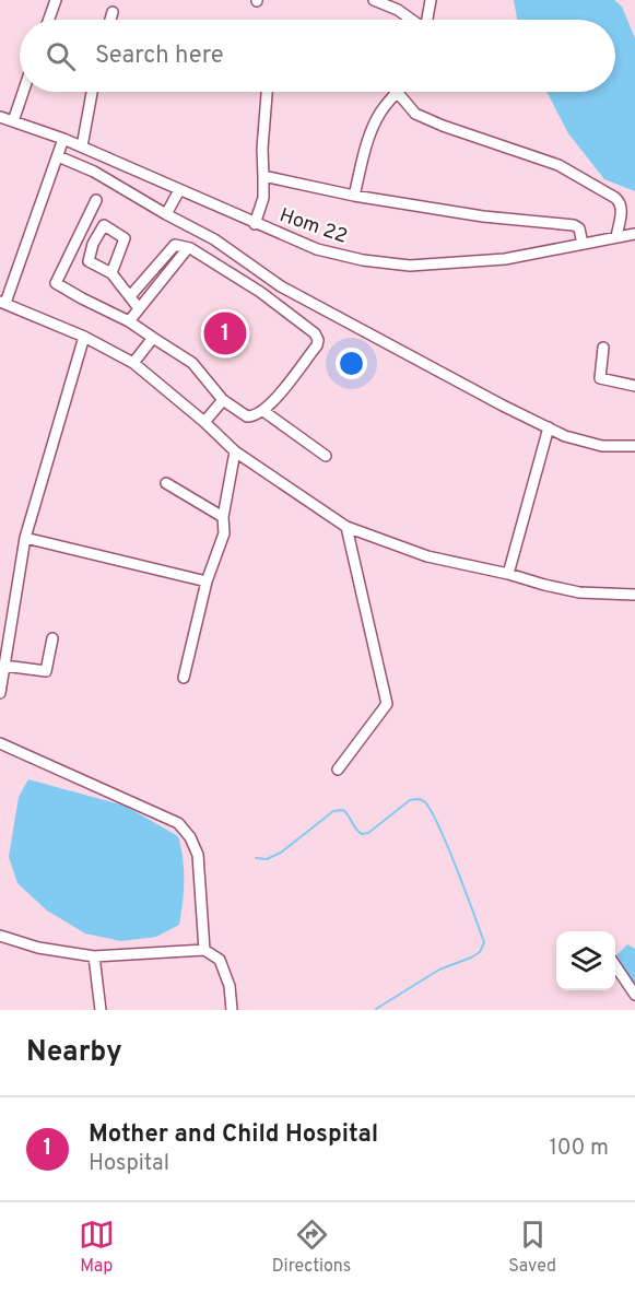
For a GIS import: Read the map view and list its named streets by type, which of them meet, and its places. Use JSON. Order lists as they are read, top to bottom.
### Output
{
  "streets": {
    "street": ["Hom 22"]
  },
  "page": {
    "search": "Search here",
    "pins": "1",
    "heading": "Nearby",
    "list": [
      {
        "mark": "1",
        "name": "Mother and Child Hospital",
        "note": "Hospital",
        "value": "100 m"
      }
    ],
    "nav": ["Map", "Directions", "Saved"]
  }
}
